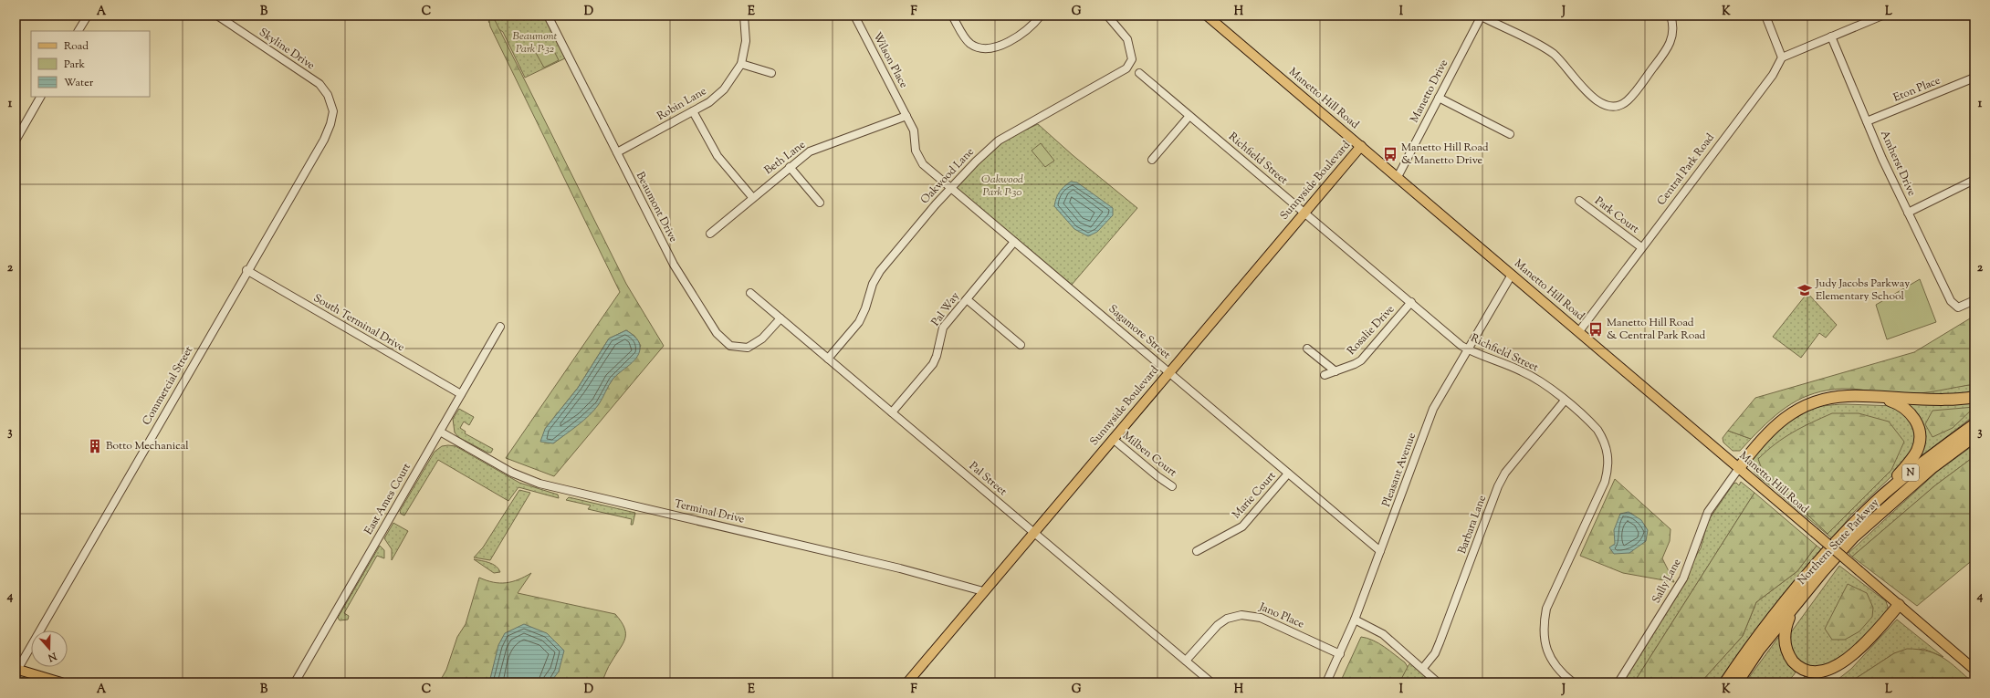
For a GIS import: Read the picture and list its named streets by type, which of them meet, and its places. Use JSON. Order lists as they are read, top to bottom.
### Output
{
  "streets": {
    "highway": ["N", "Northern State Parkway"],
    "main road": ["Manetto Hill Road", "Sunnyside Boulevard"],
    "street": [
      "Skyline Drive",
      "Wilson Place",
      "Eton Place",
      "Manetto Drive",
      "Robin Lane",
      "Beth Lane",
      "Richfield Street",
      "Amherst Drive",
      "Central Park Road",
      "Oakwood Lane",
      "Beaumont Drive",
      "Park Court",
      "Pal Way",
      "South Terminal Drive",
      "Rosalie Drive",
      "Sagamore Street",
      "Commercial Street",
      "Milben Court",
      "Pleasant Avenue",
      "Pal Street",
      "Marie Court",
      "East Ames Court",
      "Terminal Drive",
      "Barbara Lane",
      "Sally Lane",
      "Jano Place"
    ]
  },
  "crossings": [
    ["Skyline Drive", "Commercial Street"],
    ["Wilson Place", "Beth Lane"],
    ["Wilson Place", "Sagamore Street"],
    ["Eton Place", "Amherst Drive"],
    ["Manetto Drive", "Manetto Hill Road"],
    ["Manetto Hill Road", "Central Park Road"],
    ["Manetto Hill Road", "Sunnyside Boulevard"],
    ["Manetto Hill Road", "Pleasant Avenue"],
    ["Manetto Hill Road", "Sally Lane"],
    ["Robin Lane", "Beaumont Drive"],
    ["Beth Lane", "Sagamore Street"],
    ["Richfield Street", "Sunnyside Boulevard"],
    ["Richfield Street", "Rosalie Drive"],
    ["Richfield Street", "Pleasant Avenue"],
    ["Richfield Street", "Barbara Lane"],
    ["Central Park Road", "Park Court"],
    ["Oakwood Lane", "Sagamore Street"],
    ["Oakwood Lane", "Pal Street"],
    ["Sunnyside Boulevard", "Sagamore Street"],
    ["Sunnyside Boulevard", "Milben Court"],
    ["Sunnyside Boulevard", "Pal Street"],
    ["Sunnyside Boulevard", "Terminal Drive"],
    ["Beaumont Drive", "Pal Street"],
    ["Pal Way", "Sagamore Street"],
    ["Pal Way", "Pal Street"],
    ["South Terminal Drive", "Commercial Street"],
    ["South Terminal Drive", "East Ames Court"],
    ["Sagamore Street", "Pleasant Avenue"],
    ["Sagamore Street", "Marie Court"],
    ["Pleasant Avenue", "Jano Place"],
    ["Pal Street", "Jano Place"],
    ["East Ames Court", "Terminal Drive"]
  ],
  "parks": ["Beaumont Park P-32", "Oakwood Park P-30"],
  "places": {
    "bus stop": ["Manetto Hill Road & Manetto Drive", "Manetto Hill Road & Central Park Road"],
    "school or university": ["Judy Jacobs Parkway Elementary School"],
    "building": ["Botto Mechanical"]
  },
  "legend": ["Road", "Park", "Water"],
  "north": "bottom",
  "grid": {
    "columns": [
      "A",
      "B",
      "C",
      "D",
      "E",
      "F",
      "G",
      "H",
      "I",
      "J",
      "K",
      "L"
    ],
    "rows": [
      "1",
      "2",
      "3",
      "4"
    ]
  }
}
